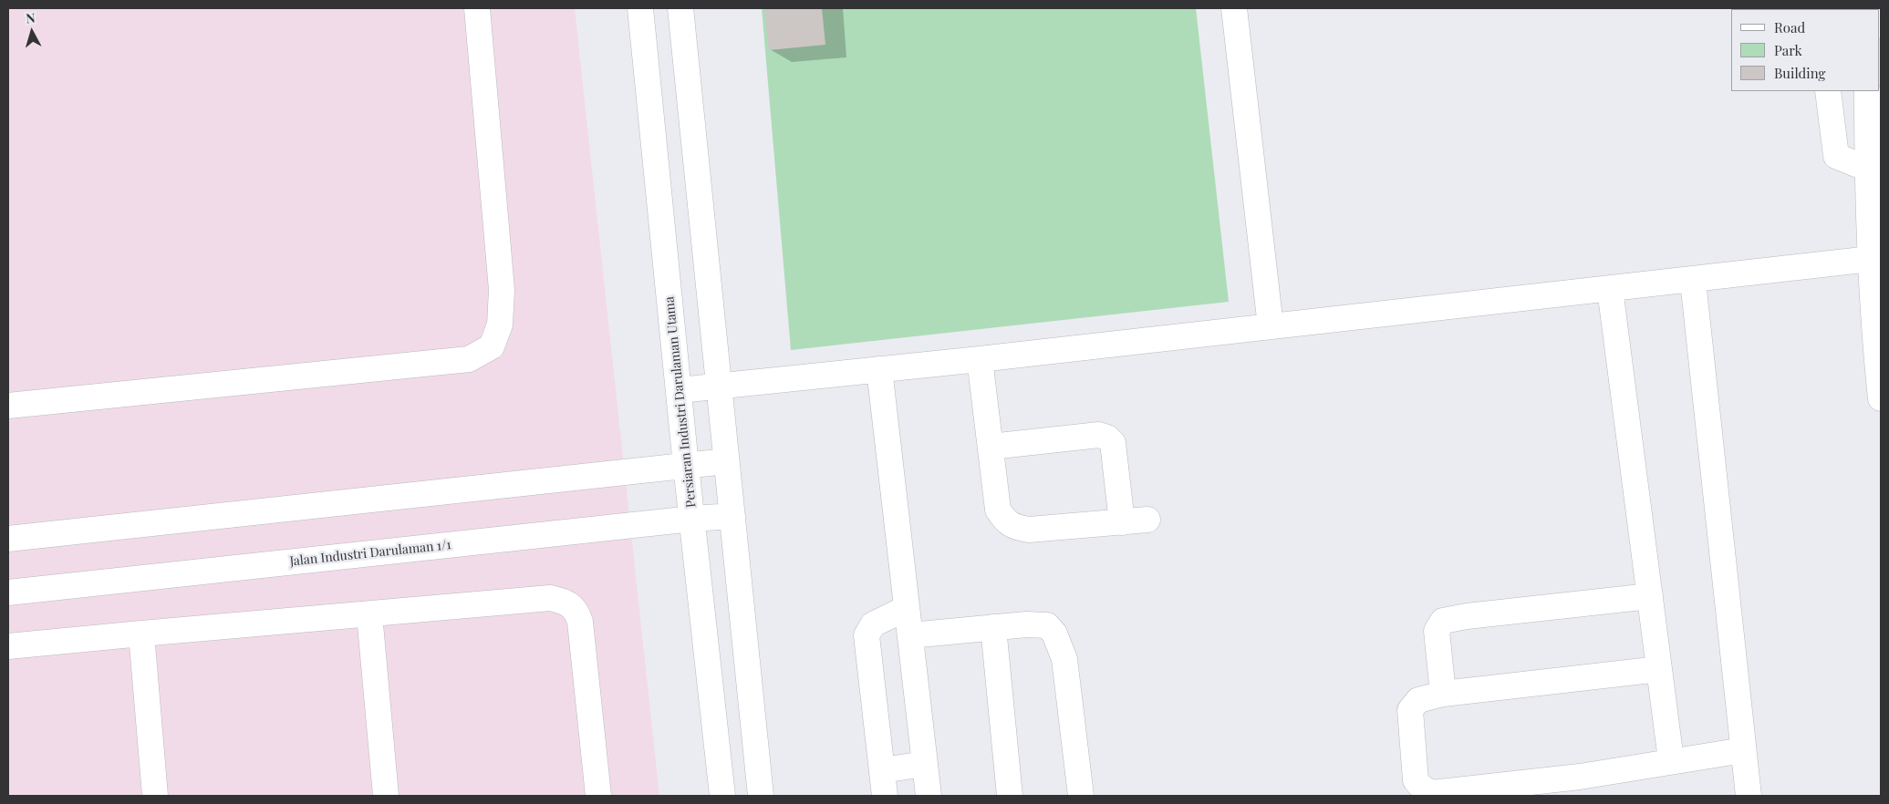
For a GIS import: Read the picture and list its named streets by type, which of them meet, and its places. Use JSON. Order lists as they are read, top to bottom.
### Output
{
  "streets": {
    "street": ["Persiaran Industri Darulaman Utama", "Jalan Industri Darulaman 1/1"]
  },
  "crossings": [
    ["Persiaran Industri Darulaman Utama", "Jalan Industri Darulaman 1/1"]
  ],
  "legend": ["Road", "Park", "Building"],
  "north": "top"
}
